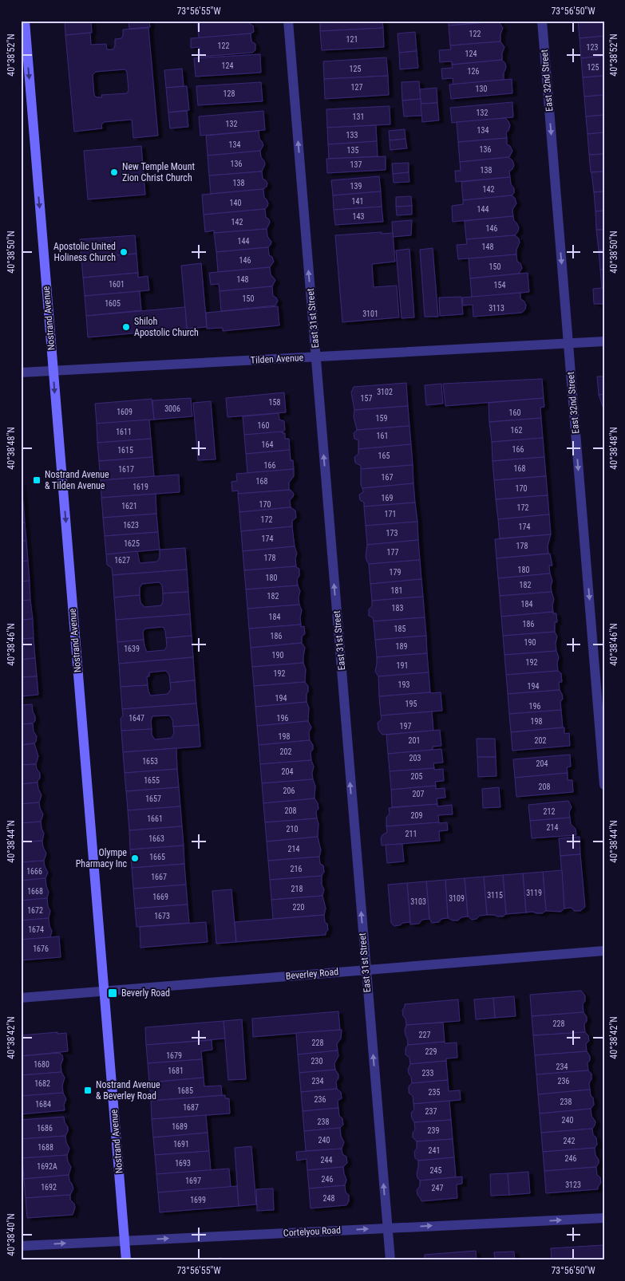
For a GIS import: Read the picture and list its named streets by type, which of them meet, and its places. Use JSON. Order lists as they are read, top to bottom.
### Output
{
  "streets": {
    "main road": ["Nostrand Avenue"],
    "street": [
      "East 32nd Street",
      "East 31st Street",
      "Tilden Avenue",
      "Beverley Road",
      "Cortelyou Road"
    ]
  },
  "crossings": [
    ["East 32nd Street", "Tilden Avenue"],
    ["Nostrand Avenue", "Tilden Avenue"],
    ["Nostrand Avenue", "Beverley Road"],
    ["Nostrand Avenue", "Cortelyou Road"],
    ["East 31st Street", "Tilden Avenue"],
    ["East 31st Street", "Beverley Road"],
    ["East 31st Street", "Cortelyou Road"]
  ],
  "one_way": [
    "East 32nd Street",
    "Nostrand Avenue",
    "East 31st Street",
    "Cortelyou Road"
  ],
  "places": {
    "other": [
      "New Temple Mount Zion Christ Church",
      "Apostolic United Holiness Church",
      "Shiloh Apostolic Church",
      "Olympe Pharmacy Inc"
    ],
    "transit": ["Nostrand Avenue & Tilden Avenue", "Beverly Road", "Nostrand Avenue & Beverley Road"]
  },
  "house_numbers": [
    "122",
    "121",
    "122",
    "123",
    "124",
    "124",
    "125",
    "125",
    "126",
    "127",
    "130",
    "128",
    "132",
    "131",
    "132",
    "134",
    "133",
    "134",
    "136",
    "135",
    "136",
    "137",
    "138",
    "138",
    "139",
    "142",
    "141",
    "140",
    "144",
    "143",
    "142",
    "146",
    "144",
    "148",
    "146",
    "150",
    "148",
    "1601",
    "154",
    "150",
    "1605",
    "3113",
    "3101",
    "3102",
    "157",
    "158",
    "3006",
    "1609",
    "160",
    "159",
    "160",
    "162",
    "1611",
    "161",
    "164",
    "166",
    "1615",
    "165",
    "166",
    "168",
    "1617",
    "167",
    "168",
    "1619",
    "170",
    "169",
    "170",
    "1621",
    "172",
    "171",
    "172",
    "1623",
    "174",
    "173",
    "174",
    "1625",
    "178",
    "177",
    "178",
    "1627",
    "180",
    "179",
    "180",
    "182",
    "181",
    "182",
    "184",
    "183",
    "184",
    "186",
    "185",
    "186",
    "190",
    "189",
    "1639",
    "190",
    "192",
    "191",
    "192",
    "193",
    "194",
    "194",
    "195",
    "196",
    "1647",
    "196",
    "198",
    "197",
    "198",
    "201",
    "202",
    "202",
    "203",
    "1653",
    "204",
    "204",
    "205",
    "1655",
    "208",
    "206",
    "207",
    "1657",
    "208",
    "212",
    "209",
    "1661",
    "214",
    "210",
    "211",
    "1663",
    "214",
    "1665",
    "216",
    "1666",
    "1667",
    "218",
    "1668",
    "3119",
    "3115",
    "1669",
    "3109",
    "3103",
    "220",
    "1672",
    "1673",
    "1674",
    "1676",
    "228",
    "227",
    "228",
    "229",
    "1679",
    "230",
    "1680",
    "234",
    "1681",
    "233",
    "234",
    "236",
    "1682",
    "1685",
    "235",
    "236",
    "238",
    "1684",
    "1687",
    "237",
    "240",
    "238",
    "1689",
    "1686",
    "239",
    "240",
    "242",
    "1691",
    "1688",
    "241",
    "246",
    "244",
    "1693",
    "1692A",
    "245",
    "246",
    "1697",
    "3123",
    "1692",
    "247",
    "248",
    "1699"
  ],
  "coordinates": [
    "73°56'55\"W",
    "73°56'50\"W",
    "40°38'52\"N",
    "40°38'50\"N",
    "40°38'48\"N",
    "40°38'46\"N",
    "40°38'44\"N",
    "40°38'42\"N",
    "40°38'40\"N"
  ]
}
